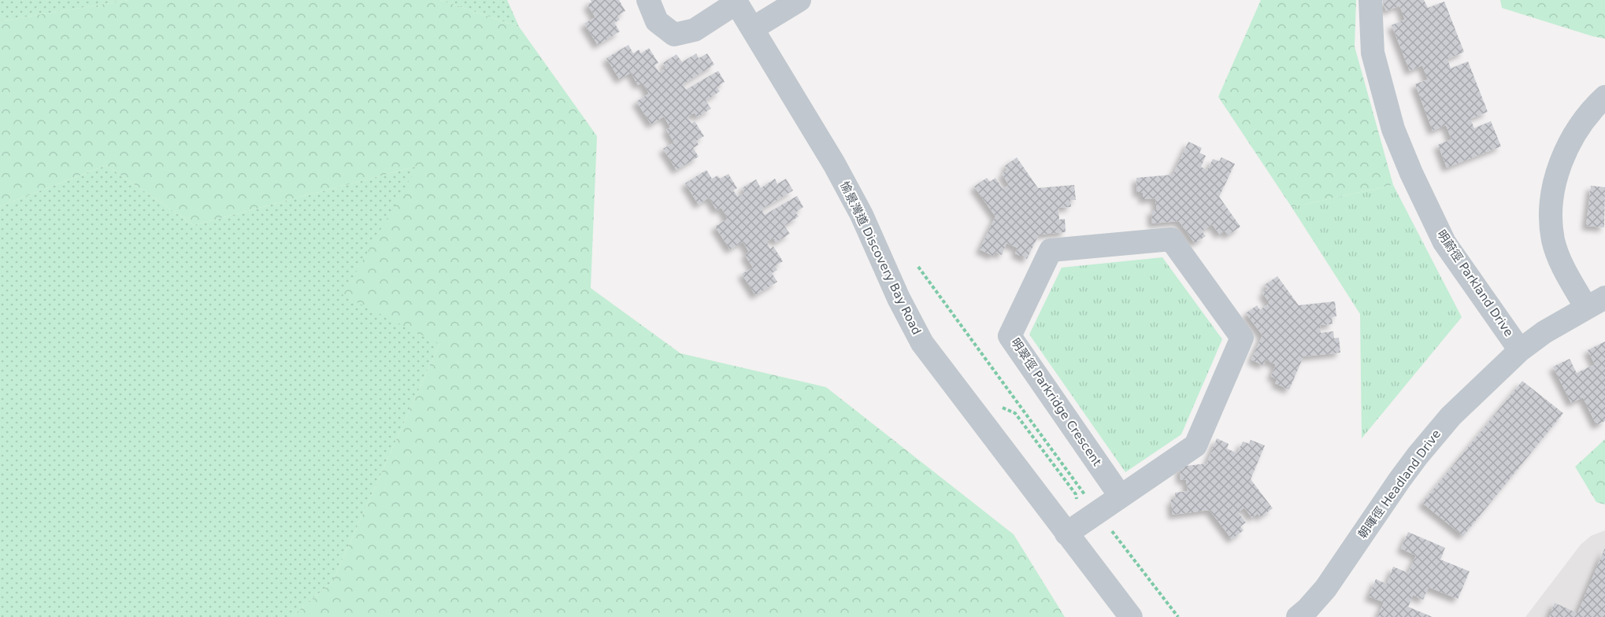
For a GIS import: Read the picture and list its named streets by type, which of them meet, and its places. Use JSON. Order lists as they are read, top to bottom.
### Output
{
  "streets": {
    "street": [
      "愉景灣道 Discovery Bay Road",
      "明蔚徑 Parkland Drive",
      "明翠徑 Parkridge Crescent",
      "朝暉徑 Headland Drive"
    ]
  },
  "crossings": [
    ["愉景灣道 Discovery Bay Road", "明翠徑 Parkridge Crescent"],
    ["明蔚徑 Parkland Drive", "朝暉徑 Headland Drive"]
  ]
}
